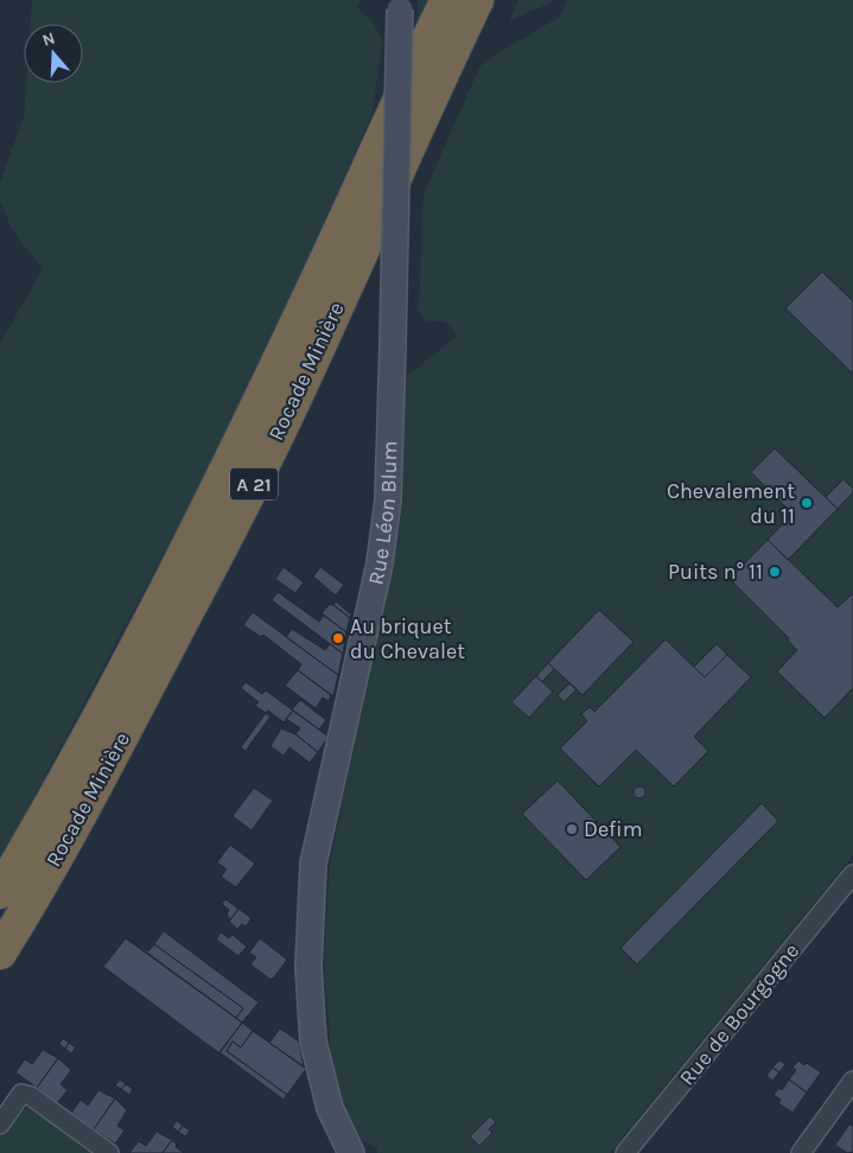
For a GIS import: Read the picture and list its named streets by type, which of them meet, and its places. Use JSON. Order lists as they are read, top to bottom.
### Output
{
  "streets": {
    "highway": ["Rocade Minière", "A 21"],
    "street": ["Rue Léon Blum", "Rue de Bourgogne"]
  },
  "places": [
    "Chevalement du 11",
    "Puits n° 11",
    "Au briquet du Chevalet",
    "Defim"
  ],
  "north": "top"
}
